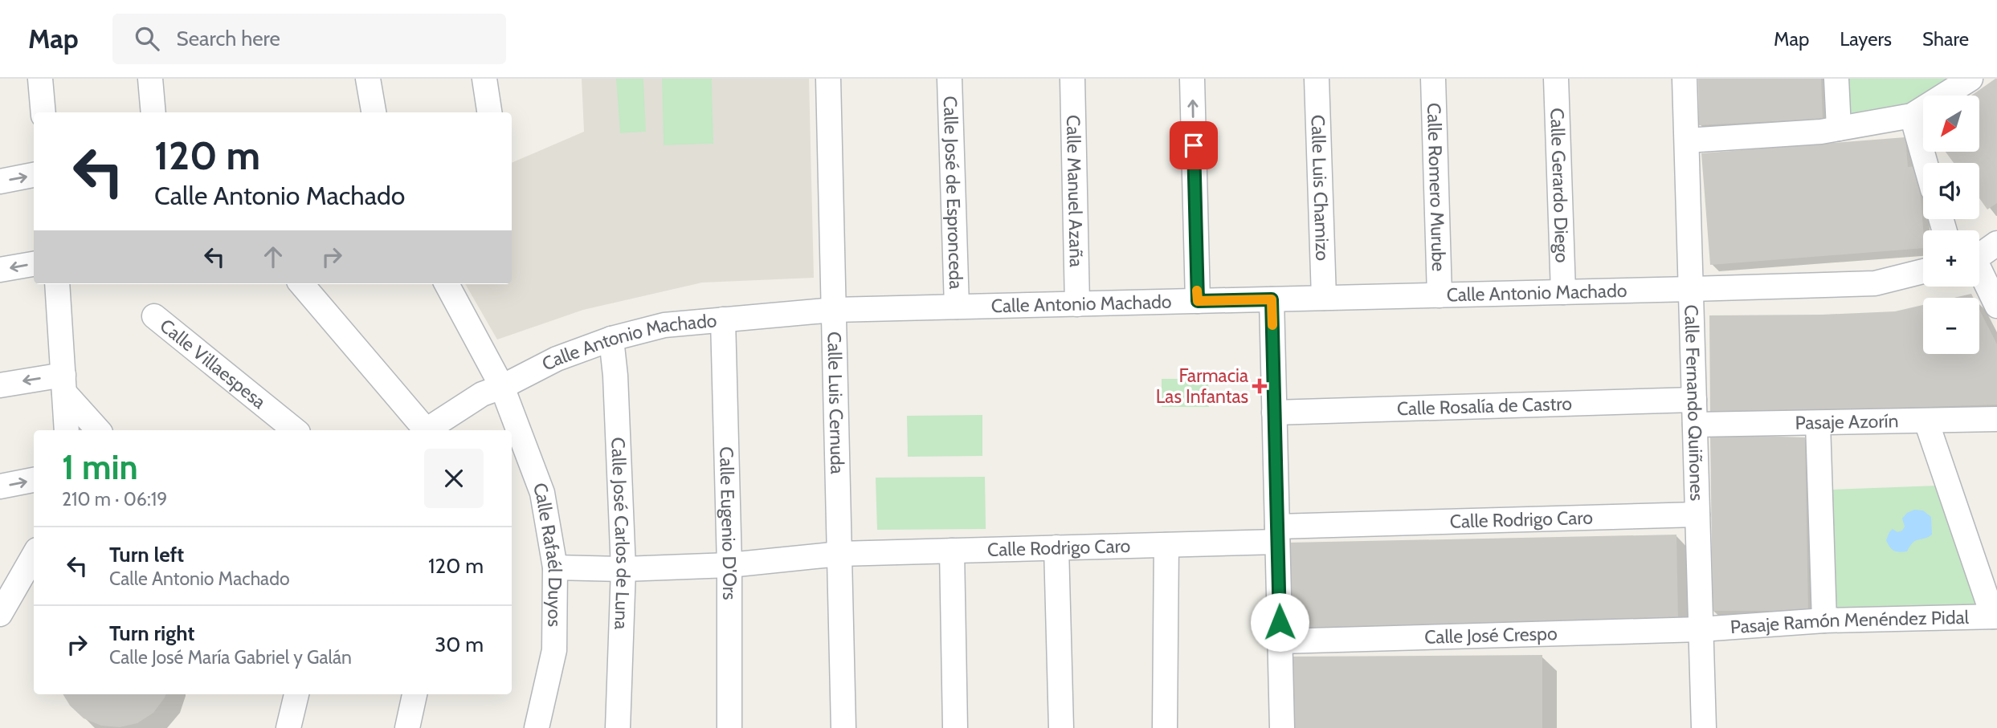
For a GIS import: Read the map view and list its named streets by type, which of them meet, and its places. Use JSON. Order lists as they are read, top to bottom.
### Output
{
  "streets": {
    "street": [
      "Calle Gerardo Diego",
      "Calle Romero Murube",
      "Calle Luis Chamizo",
      "Calle Manuel Azaña",
      "Calle José de Espronceda",
      "Calle Antonio Machado",
      "Calle Villaespesa",
      "Calle Fernando Quiñones",
      "Calle Luis Cernuda",
      "Calle Rosalía de Castro",
      "Pasaje Azorín",
      "Calle Rodrigo Caro",
      "Calle Eugenio D'Ors",
      "Calle José Carlos de Luna",
      "Calle Rafaél Duyos",
      "Pasaje Ramón Menéndez Pidal",
      "Calle José Crespo"
    ]
  },
  "crossings": [
    ["Calle Gerardo Diego", "Calle Antonio Machado"],
    ["Calle Romero Murube", "Calle Antonio Machado"],
    ["Calle Luis Chamizo", "Calle Antonio Machado"],
    ["Calle Manuel Azaña", "Calle Antonio Machado"],
    ["Calle José de Espronceda", "Calle Antonio Machado"],
    ["Calle Antonio Machado", "Calle Fernando Quiñones"],
    ["Calle Antonio Machado", "Calle Luis Cernuda"],
    ["Calle Antonio Machado", "Calle Eugenio D'Ors"],
    ["Calle Antonio Machado", "Calle José Carlos de Luna"],
    ["Calle Antonio Machado", "Calle Rafaél Duyos"],
    ["Calle Fernando Quiñones", "Calle Rosalía de Castro"],
    ["Calle Fernando Quiñones", "Pasaje Azorín"],
    ["Calle Fernando Quiñones", "Calle Rodrigo Caro"],
    ["Calle Fernando Quiñones", "Pasaje Ramón Menéndez Pidal"],
    ["Calle Fernando Quiñones", "Calle José Crespo"],
    ["Calle Luis Cernuda", "Calle Rodrigo Caro"],
    ["Calle Rodrigo Caro", "Calle Eugenio D'Ors"],
    ["Calle Rodrigo Caro", "Calle José Carlos de Luna"],
    ["Calle Rodrigo Caro", "Calle Rafaél Duyos"],
    ["Pasaje Ramón Menéndez Pidal", "Calle José Crespo"]
  ],
  "places": {
    "health": ["Farmacia Las Infantas"]
  },
  "north": "bottom left",
  "page": {
    "header": "Map",
    "search": "Search here",
    "nav": ["Map", "Layers", "Share"],
    "map_buttons": ["+", "−"],
    "turn": ["120 m", "Calle Antonio Machado"],
    "heading": ["1 min", "210 m · 06:19"],
    "list": [
      {
        "name": "Turn left",
        "note": "Calle Antonio Machado",
        "value": "120 m"
      },
      {
        "name": "Turn right",
        "note": "Calle José María Gabriel y Galán",
        "value": "30 m"
      }
    ]
  }
}
